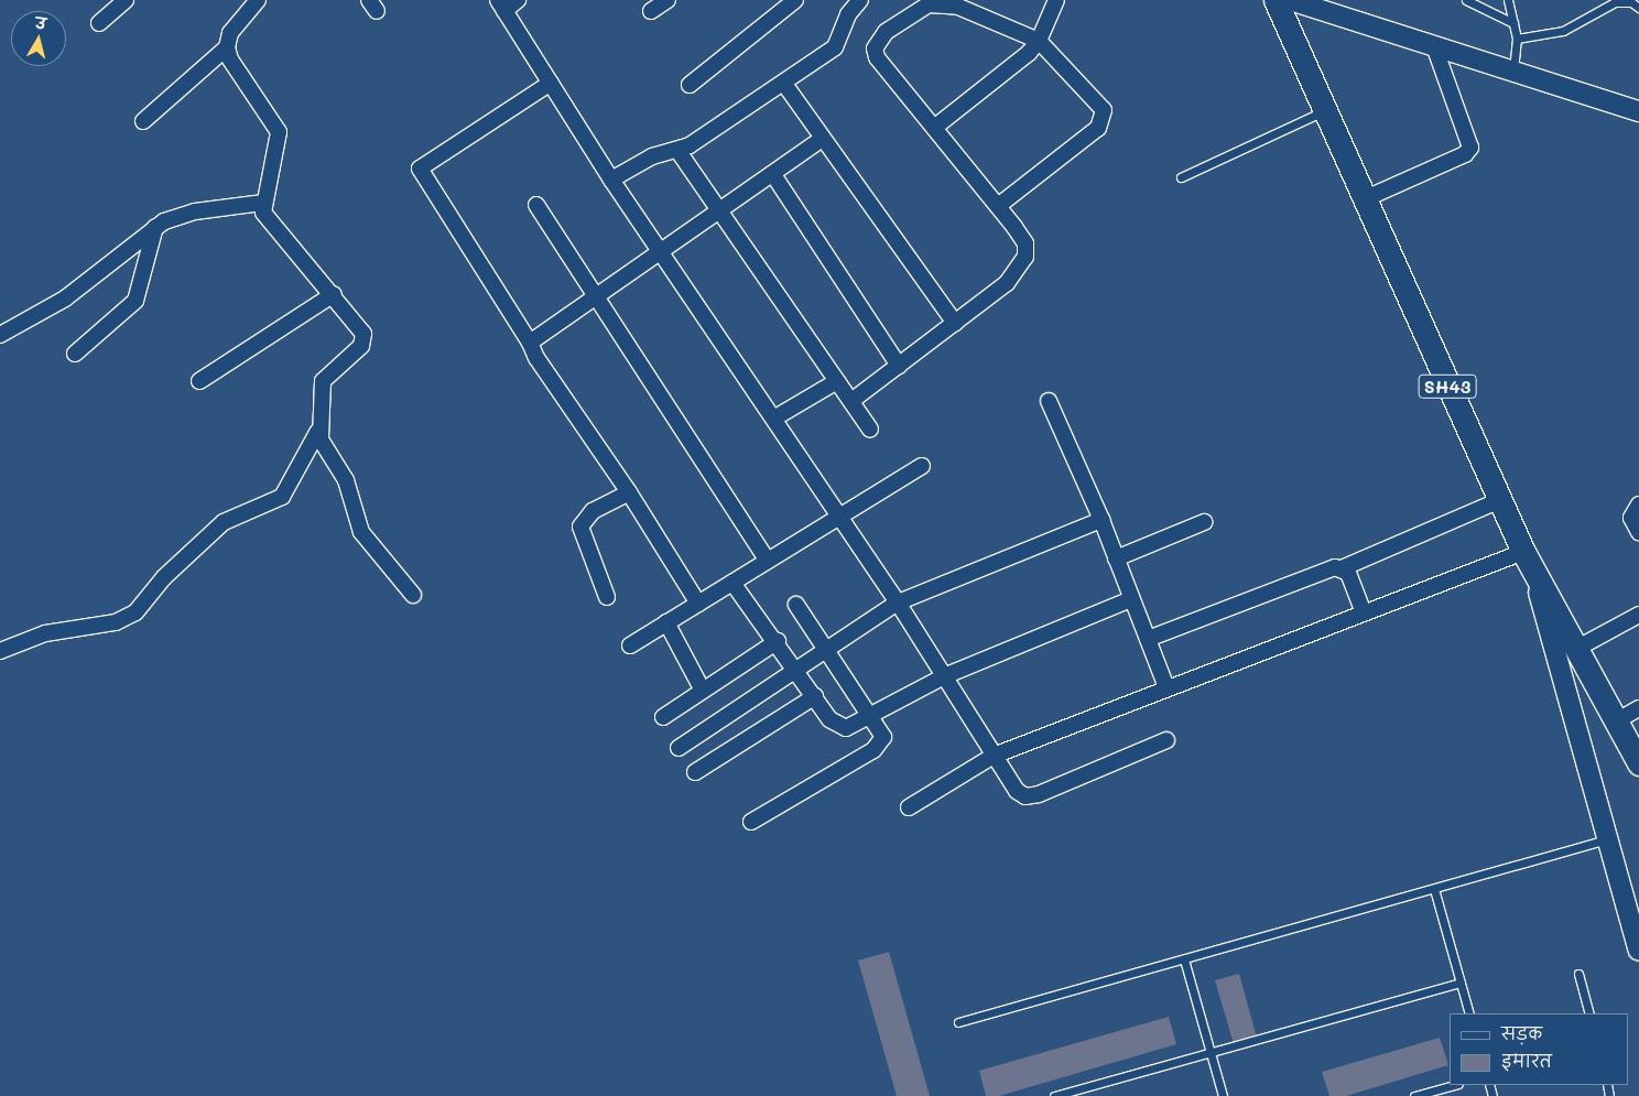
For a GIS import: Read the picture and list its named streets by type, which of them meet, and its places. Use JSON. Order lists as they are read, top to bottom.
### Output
{
  "streets": {
    "main road": ["SH43"]
  },
  "legend": ["सड़क", "इमारत"],
  "north": "top"
}
